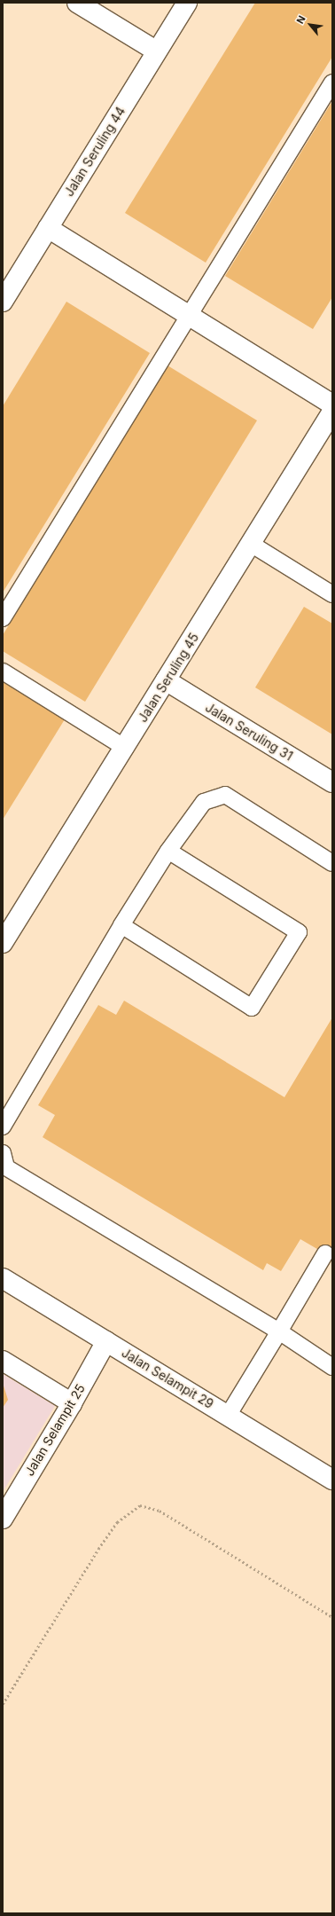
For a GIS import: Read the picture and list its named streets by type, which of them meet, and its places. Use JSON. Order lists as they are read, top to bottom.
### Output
{
  "streets": {
    "street": [
      "Jalan Seruling 44",
      "Jalan Seruling 45",
      "Jalan Seruling 31",
      "Jalan Selampit 29",
      "Jalan Selampit 25"
    ]
  },
  "crossings": [
    ["Jalan Seruling 45", "Jalan Seruling 31"],
    ["Jalan Selampit 29", "Jalan Selampit 25"]
  ],
  "north": "top left"
}
